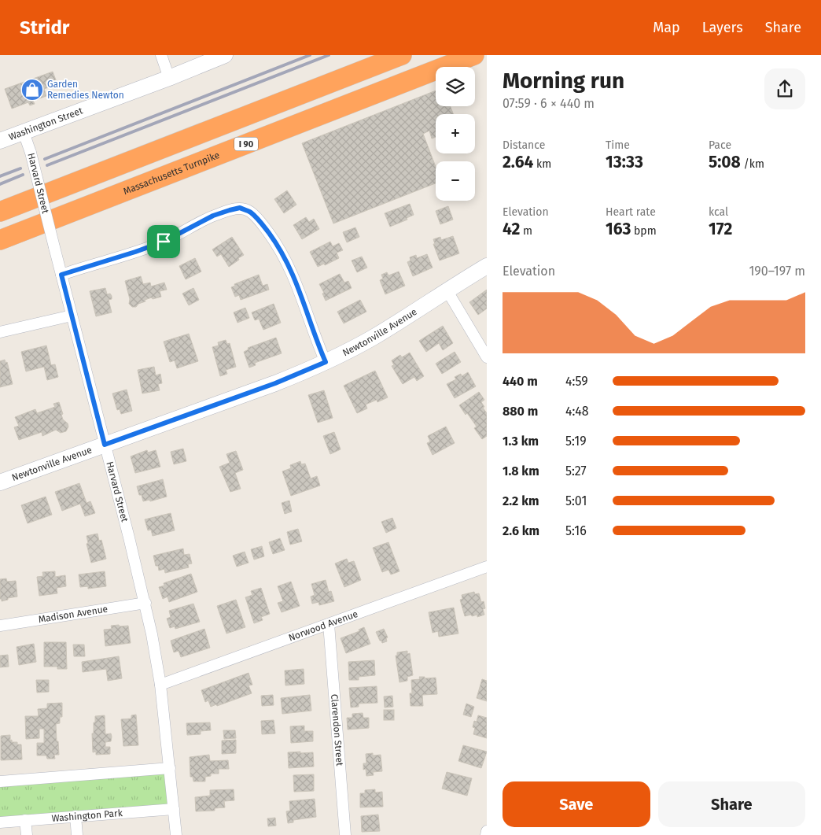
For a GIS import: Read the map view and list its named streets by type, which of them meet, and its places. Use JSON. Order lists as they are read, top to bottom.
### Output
{
  "streets": {
    "highway": ["I 90", "Massachusetts Turnpike"],
    "main road": ["Washington Street", "Newtonville Avenue"],
    "street": [
      "Harvard Street",
      "Madison Avenue",
      "Norwood Avenue",
      "Clarendon Street",
      "Washington Park"
    ]
  },
  "crossings": [
    ["Washington Street", "Harvard Street"],
    ["Harvard Street", "Newtonville Avenue"],
    ["Harvard Street", "Madison Avenue"],
    ["Harvard Street", "Norwood Avenue"],
    ["Harvard Street", "Washington Park"],
    ["Norwood Avenue", "Clarendon Street"]
  ],
  "places": {
    "shop": ["Garden Remedies Newton"]
  },
  "page": {
    "header": "Stridr",
    "nav": ["Map", "Layers", "Share"],
    "heading": ["Morning run", "07:59 · 6 × 440 m"],
    "map_buttons": ["+", "−"],
    "stats": [
      ["Distance", "2.64 km"],
      ["Time", "13:33"],
      ["Pace", "5:08 /km"],
      ["Elevation", "42 m"],
      ["Heart rate", "163 bpm"],
      ["kcal", "172"]
    ],
    "chart": ["Elevation", "190–197 m"],
    "list": [
      {
        "name": "440 m",
        "note": "4:59"
      },
      {
        "name": "880 m",
        "note": "4:48"
      },
      {
        "name": "1.3 km",
        "note": "5:19"
      },
      {
        "name": "1.8 km",
        "note": "5:27"
      },
      {
        "name": "2.2 km",
        "note": "5:01"
      },
      {
        "name": "2.6 km",
        "note": "5:16"
      }
    ],
    "buttons": ["Save", "Share"]
  }
}
